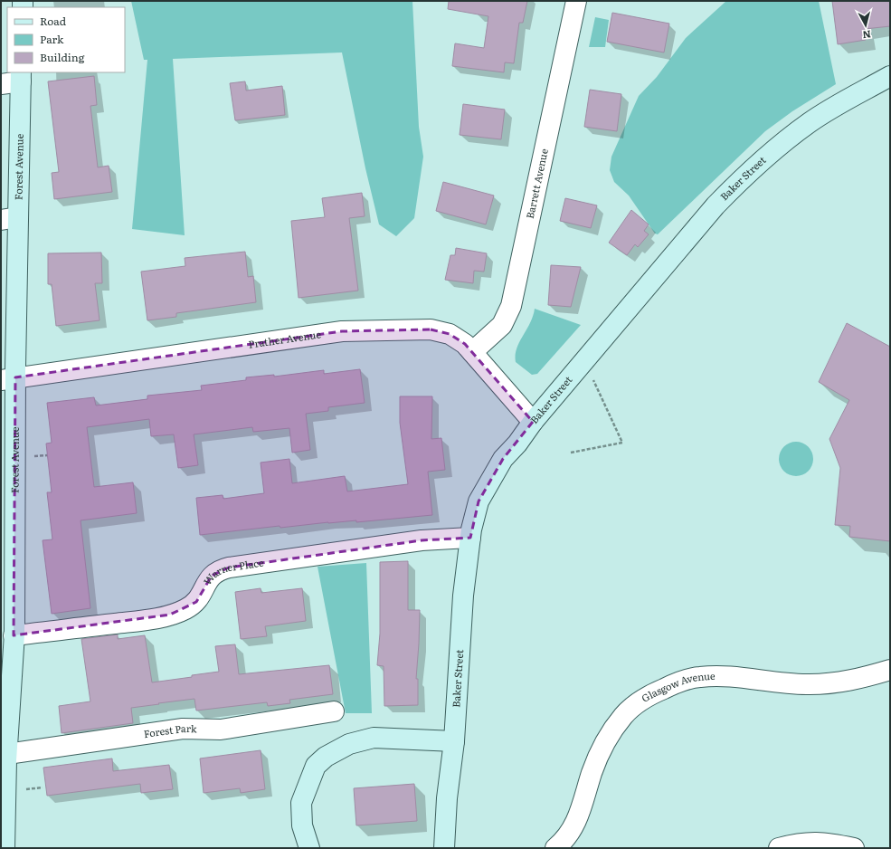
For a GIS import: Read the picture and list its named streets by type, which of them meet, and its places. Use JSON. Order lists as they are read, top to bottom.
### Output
{
  "streets": {
    "main road": ["Forest Avenue", "Baker Street"],
    "street": [
      "Barrett Avenue",
      "Prather Avenue",
      "Warner Place",
      "Glasgow Avenue",
      "Forest Park"
    ]
  },
  "crossings": [
    ["Forest Avenue", "Prather Avenue"],
    ["Forest Avenue", "Warner Place"],
    ["Forest Avenue", "Forest Park"],
    ["Baker Street", "Prather Avenue"],
    ["Baker Street", "Warner Place"],
    ["Barrett Avenue", "Prather Avenue"]
  ],
  "legend": ["Road", "Park", "Building"],
  "north": "bottom"
}
